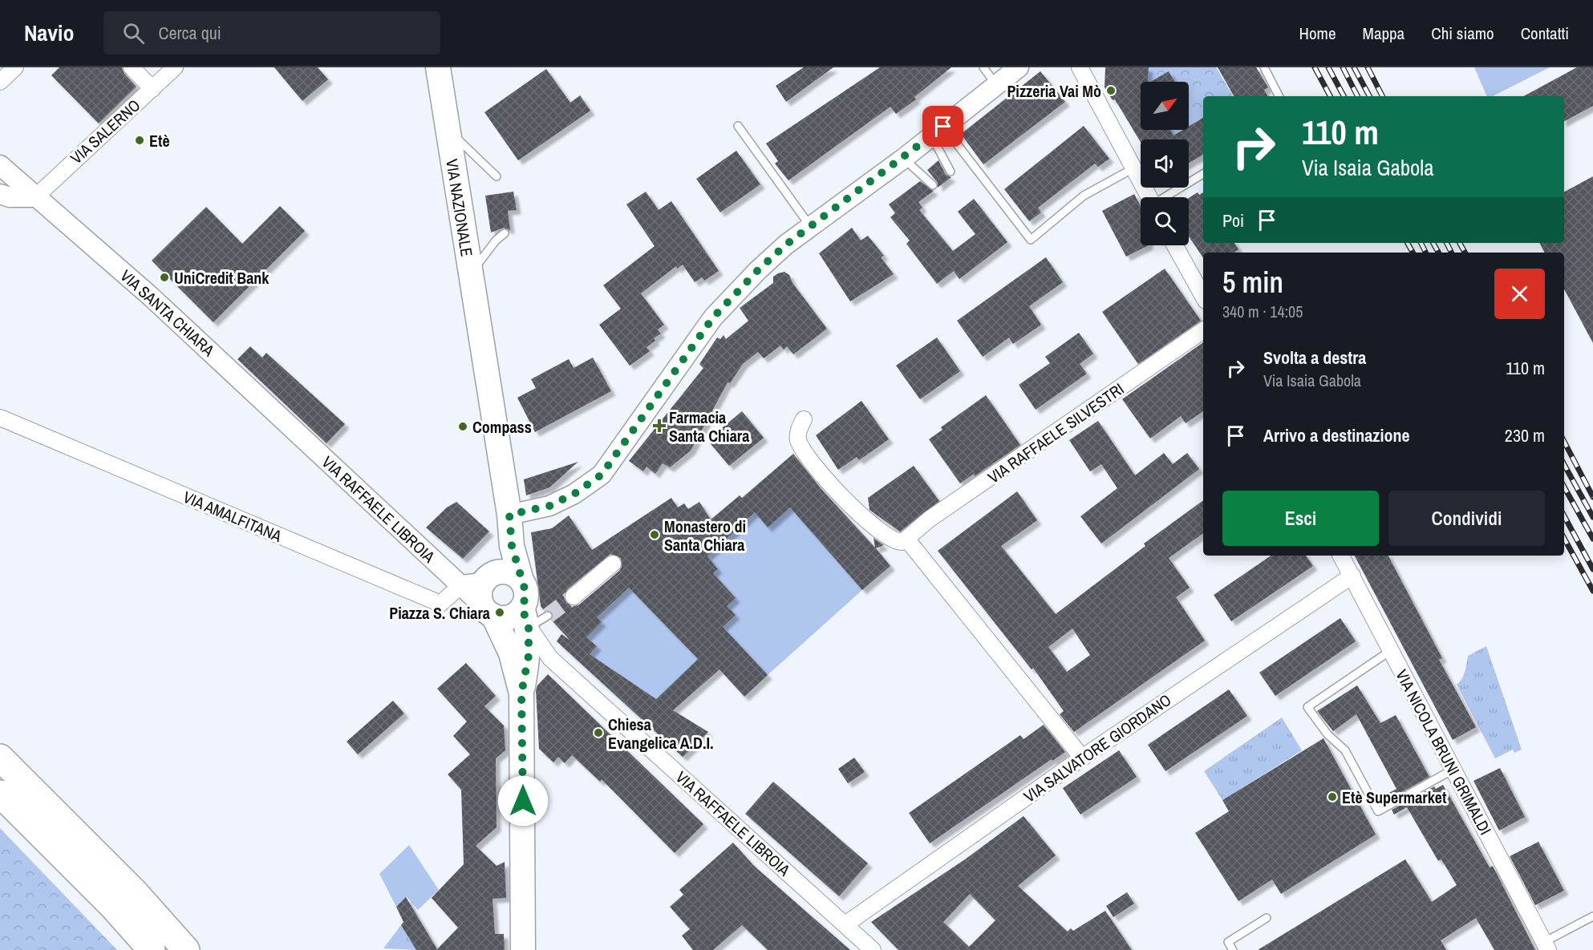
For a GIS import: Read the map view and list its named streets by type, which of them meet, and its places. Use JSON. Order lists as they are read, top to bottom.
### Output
{
  "streets": {
    "main road": ["VIA NAZIONALE"],
    "street": [
      "VIA SALERNO",
      "VIA SANTA CHIARA",
      "VIA RAFFAELE SILVESTRI",
      "VIA RAFFAELE LIBROIA",
      "VIA AMALFITANA",
      "VIA SALVATORE GIORDANO",
      "VIA NICOLA BRUNI GRIMALDI"
    ]
  },
  "crossings": [
    ["VIA SALERNO", "VIA SANTA CHIARA"],
    ["VIA NAZIONALE", "VIA RAFFAELE LIBROIA"],
    ["VIA SANTA CHIARA", "VIA RAFFAELE LIBROIA"],
    ["VIA RAFFAELE LIBROIA", "VIA AMALFITANA"],
    ["VIA RAFFAELE LIBROIA", "VIA SALVATORE GIORDANO"],
    ["VIA SALVATORE GIORDANO", "VIA NICOLA BRUNI GRIMALDI"]
  ],
  "places": {
    "other": [
      "Pizzeria Vai Mò",
      "Etè",
      "UniCredit Bank",
      "Compass",
      "Monastero di Santa Chiara",
      "Piazza S. Chiara",
      "Chiesa Evangelica A.D.I.",
      "Etè Supermarket"
    ],
    "health": ["Farmacia Santa Chiara"]
  },
  "north": "top right",
  "page": {
    "header": "Navio",
    "search": "Cerca qui",
    "nav": [
      "Home",
      "Mappa",
      "Chi siamo",
      "Contatti"
    ],
    "turn": ["110 m", "Via Isaia Gabola"],
    "then": "Poi",
    "heading": ["5 min", "340 m · 14:05"],
    "list": [
      {
        "name": "Svolta a destra",
        "note": "Via Isaia Gabola",
        "value": "110 m"
      },
      {
        "name": "Arrivo a destinazione",
        "value": "230 m"
      }
    ],
    "buttons": ["Esci", "Condividi"]
  }
}
